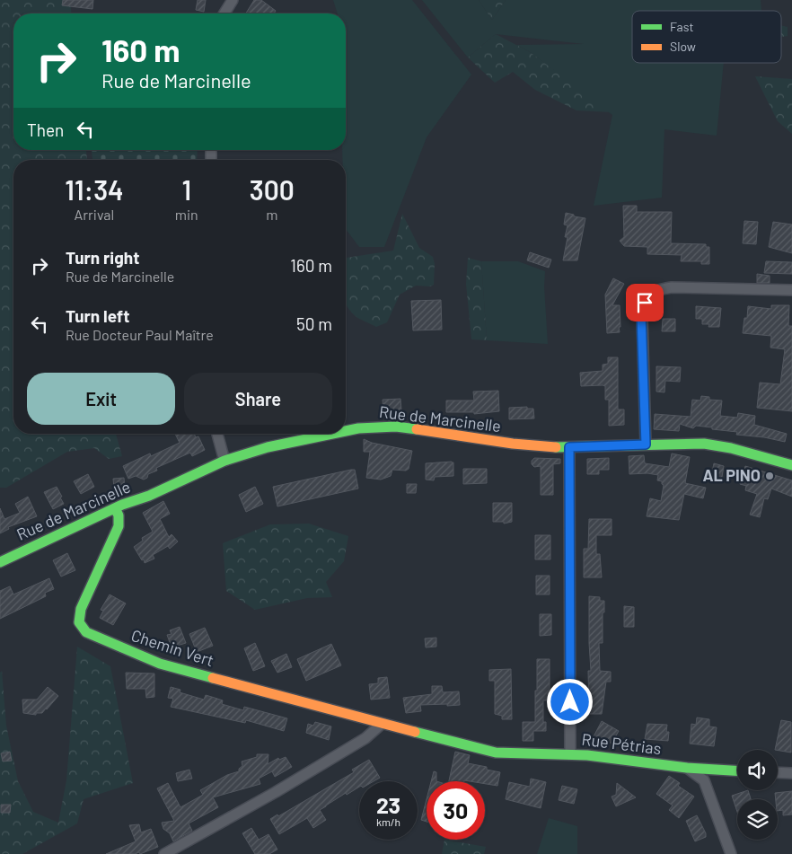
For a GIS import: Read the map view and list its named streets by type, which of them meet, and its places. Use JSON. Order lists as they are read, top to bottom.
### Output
{
  "streets": {
    "street": ["Rue de Marcinelle", "Chemin Vert", "Rue Pétrias"]
  },
  "crossings": [
    ["Rue de Marcinelle", "Chemin Vert"],
    ["Rue de Marcinelle", "Rue Pétrias"],
    ["Chemin Vert", "Rue Pétrias"]
  ],
  "places": ["AL PINO"],
  "legend": ["Fast", "Slow"],
  "page": {
    "turn": ["160 m", "Rue de Marcinelle"],
    "then": "Then",
    "eta": [
      "11:34",
      "Arrival",
      "1",
      "min",
      "300",
      "m"
    ],
    "list": [
      {
        "name": "Turn right",
        "note": "Rue de Marcinelle",
        "value": "160 m"
      },
      {
        "name": "Turn left",
        "note": "Rue Docteur Paul Maître",
        "value": "50 m"
      }
    ],
    "buttons": ["Exit", "Share"],
    "speed": "23 km/h",
    "limit": "30"
  }
}
